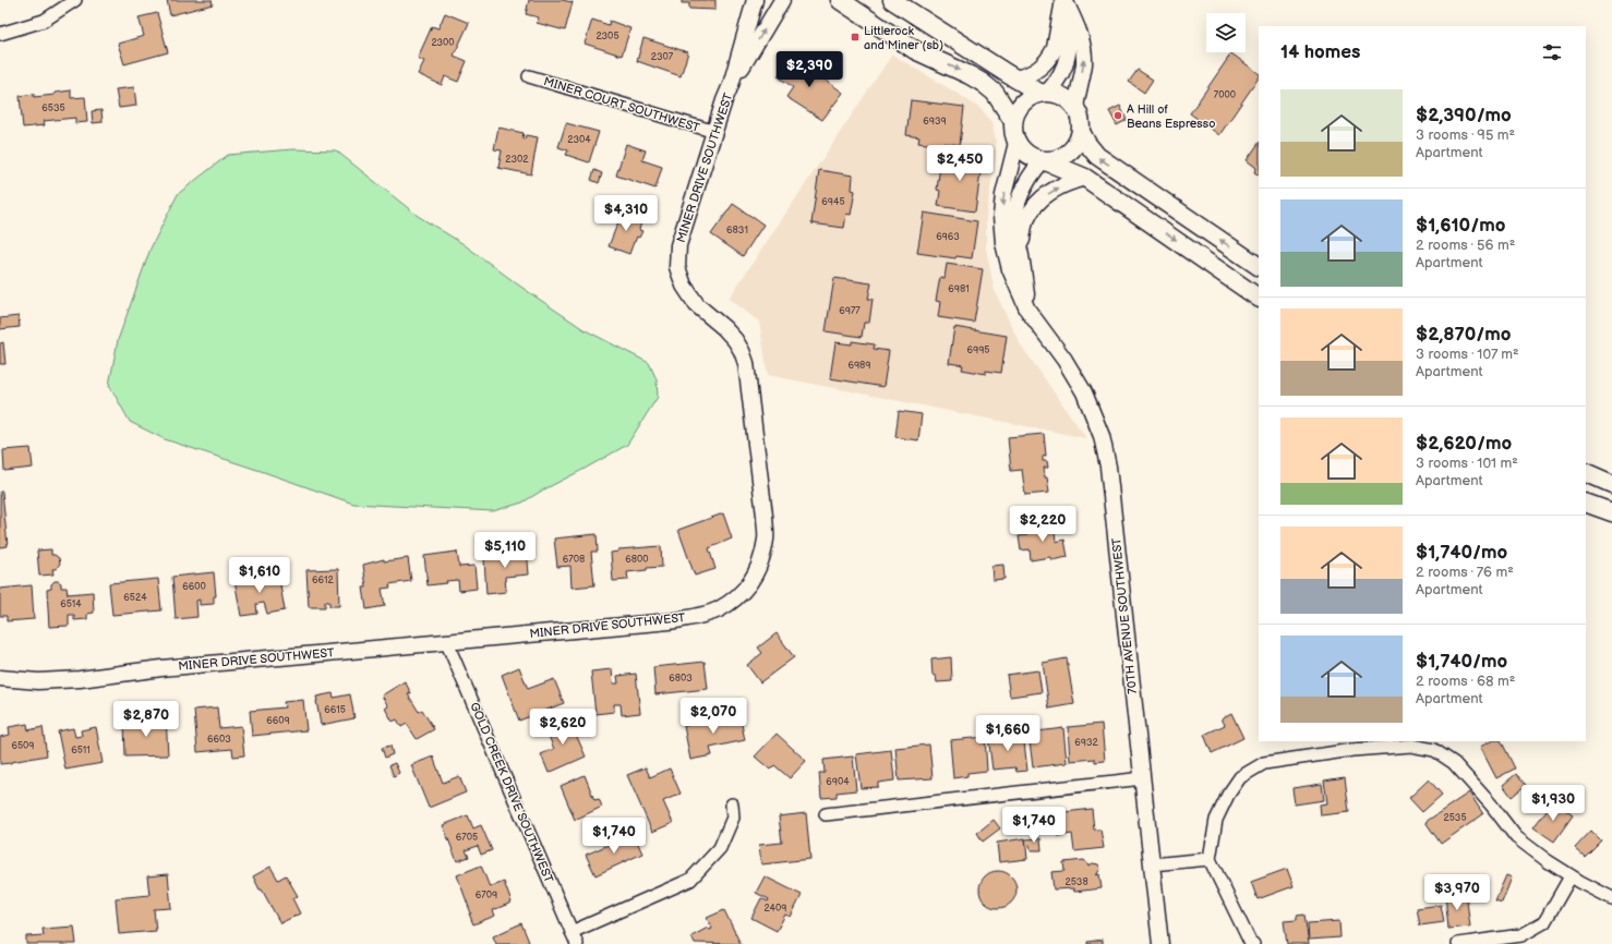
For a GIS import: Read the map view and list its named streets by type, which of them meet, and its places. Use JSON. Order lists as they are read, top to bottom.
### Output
{
  "streets": {
    "street": [
      "MINER COURT SOUTHWEST",
      "MINER DRIVE SOUTHWEST",
      "70TH AVENUE SOUTHWEST",
      "GOLD CREEK DRIVE SOUTHWEST"
    ]
  },
  "crossings": [
    ["MINER COURT SOUTHWEST", "MINER DRIVE SOUTHWEST"],
    ["MINER DRIVE SOUTHWEST", "GOLD CREEK DRIVE SOUTHWEST"]
  ],
  "places": {
    "transit": ["Littlerock and Miner (sb)"],
    "other": ["A Hill of Beans Espresso"]
  },
  "house_numbers": [
    "2305",
    "2300",
    "2307",
    "7000",
    "6535",
    "6939",
    "2304",
    "2302",
    "6945",
    "6831",
    "6963",
    "6981",
    "6977",
    "6995",
    "6989",
    "6708",
    "6800",
    "6612",
    "6600",
    "6524",
    "6514",
    "6803",
    "6615",
    "6609",
    "6603",
    "6932",
    "6509",
    "6511",
    "6904",
    "2535",
    "6705",
    "2538",
    "6709",
    "2409"
  ],
  "page": {
    "heading": "14 homes",
    "price": [
      "$2,390",
      "$2,450",
      "$4,310",
      "$2,220",
      "$5,110",
      "$1,610",
      "$2,070",
      "$2,870",
      "$2,620",
      "$1,660",
      "$1,930",
      "$1,740",
      "$1,740",
      "$3,970"
    ],
    "list": [
      {
        "name": "$2,390/mo",
        "note": "3 rooms · 95 m² · Apartment"
      },
      {
        "name": "$1,610/mo",
        "note": "2 rooms · 56 m² · Apartment"
      },
      {
        "name": "$2,870/mo",
        "note": "3 rooms · 107 m² · Apartment"
      },
      {
        "name": "$2,620/mo",
        "note": "3 rooms · 101 m² · Apartment"
      },
      {
        "name": "$1,740/mo",
        "note": "2 rooms · 76 m² · Apartment"
      },
      {
        "name": "$1,740/mo",
        "note": "2 rooms · 68 m² · Apartment"
      }
    ]
  }
}
